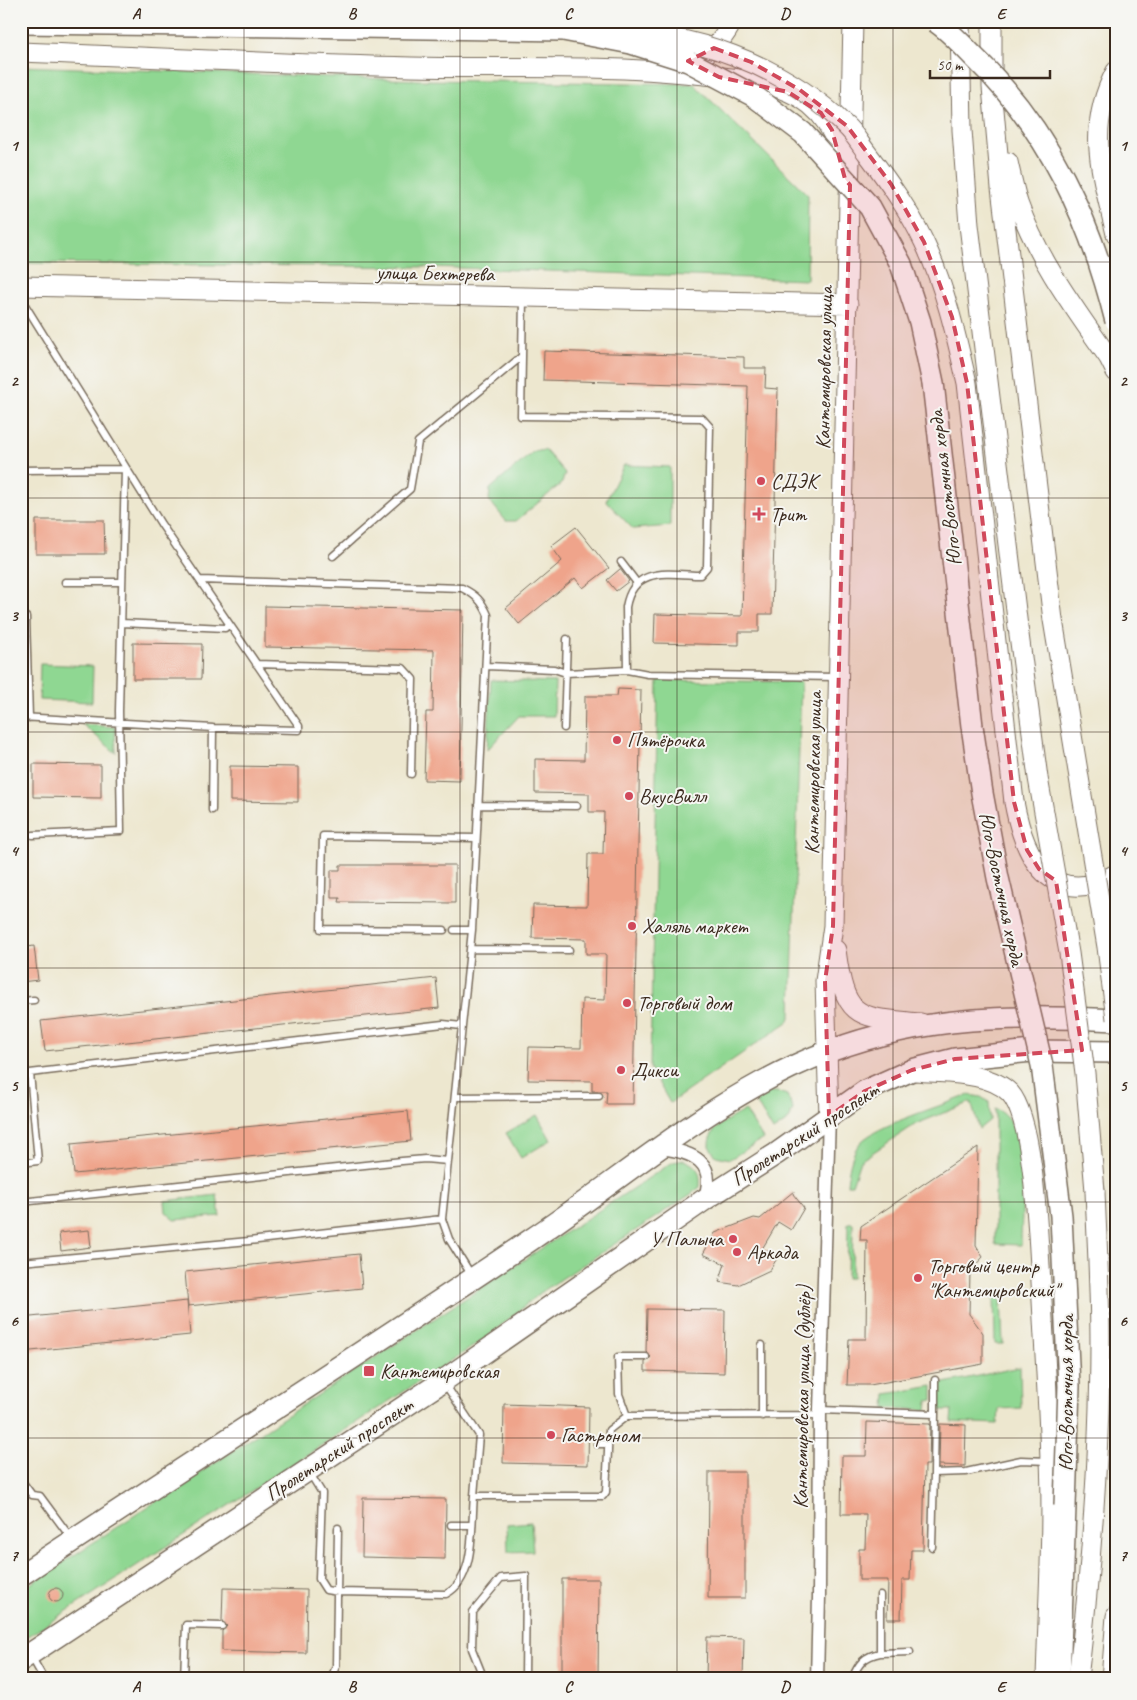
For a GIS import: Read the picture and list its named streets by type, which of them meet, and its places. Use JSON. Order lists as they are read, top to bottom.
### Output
{
  "streets": {
    "main road": [
      "улица Бехтерева",
      "Кантемировская улица",
      "Юго-Восточная хорда",
      "Пролетарский проспект"
    ],
    "street": ["Кантемировская улица (дублёр)"]
  },
  "crossings": [
    ["улица Бехтерева", "Кантемировская улица"],
    ["Кантемировская улица", "Пролетарский проспект"],
    ["Кантемировская улица", "Кантемировская улица (дублёр)"],
    ["Пролетарский проспект", "Кантемировская улица (дублёр)"]
  ],
  "places": {
    "other": [
      "СДЭК",
      "Пятёрочка",
      "ВкусВилл",
      "Халяль маркет",
      "Торговый дом",
      "Дикси",
      "У Палыча",
      "Аркада",
      "Торговый центр \"Кантемировский\"",
      "Гастроном"
    ],
    "health": ["Трит"],
    "transit": ["Кантемировская"]
  },
  "scale_bar": "50 m",
  "grid": {
    "columns": [
      "A",
      "B",
      "C",
      "D",
      "E"
    ],
    "rows": [
      "1",
      "2",
      "3",
      "4",
      "5",
      "6",
      "7"
    ]
  }
}
